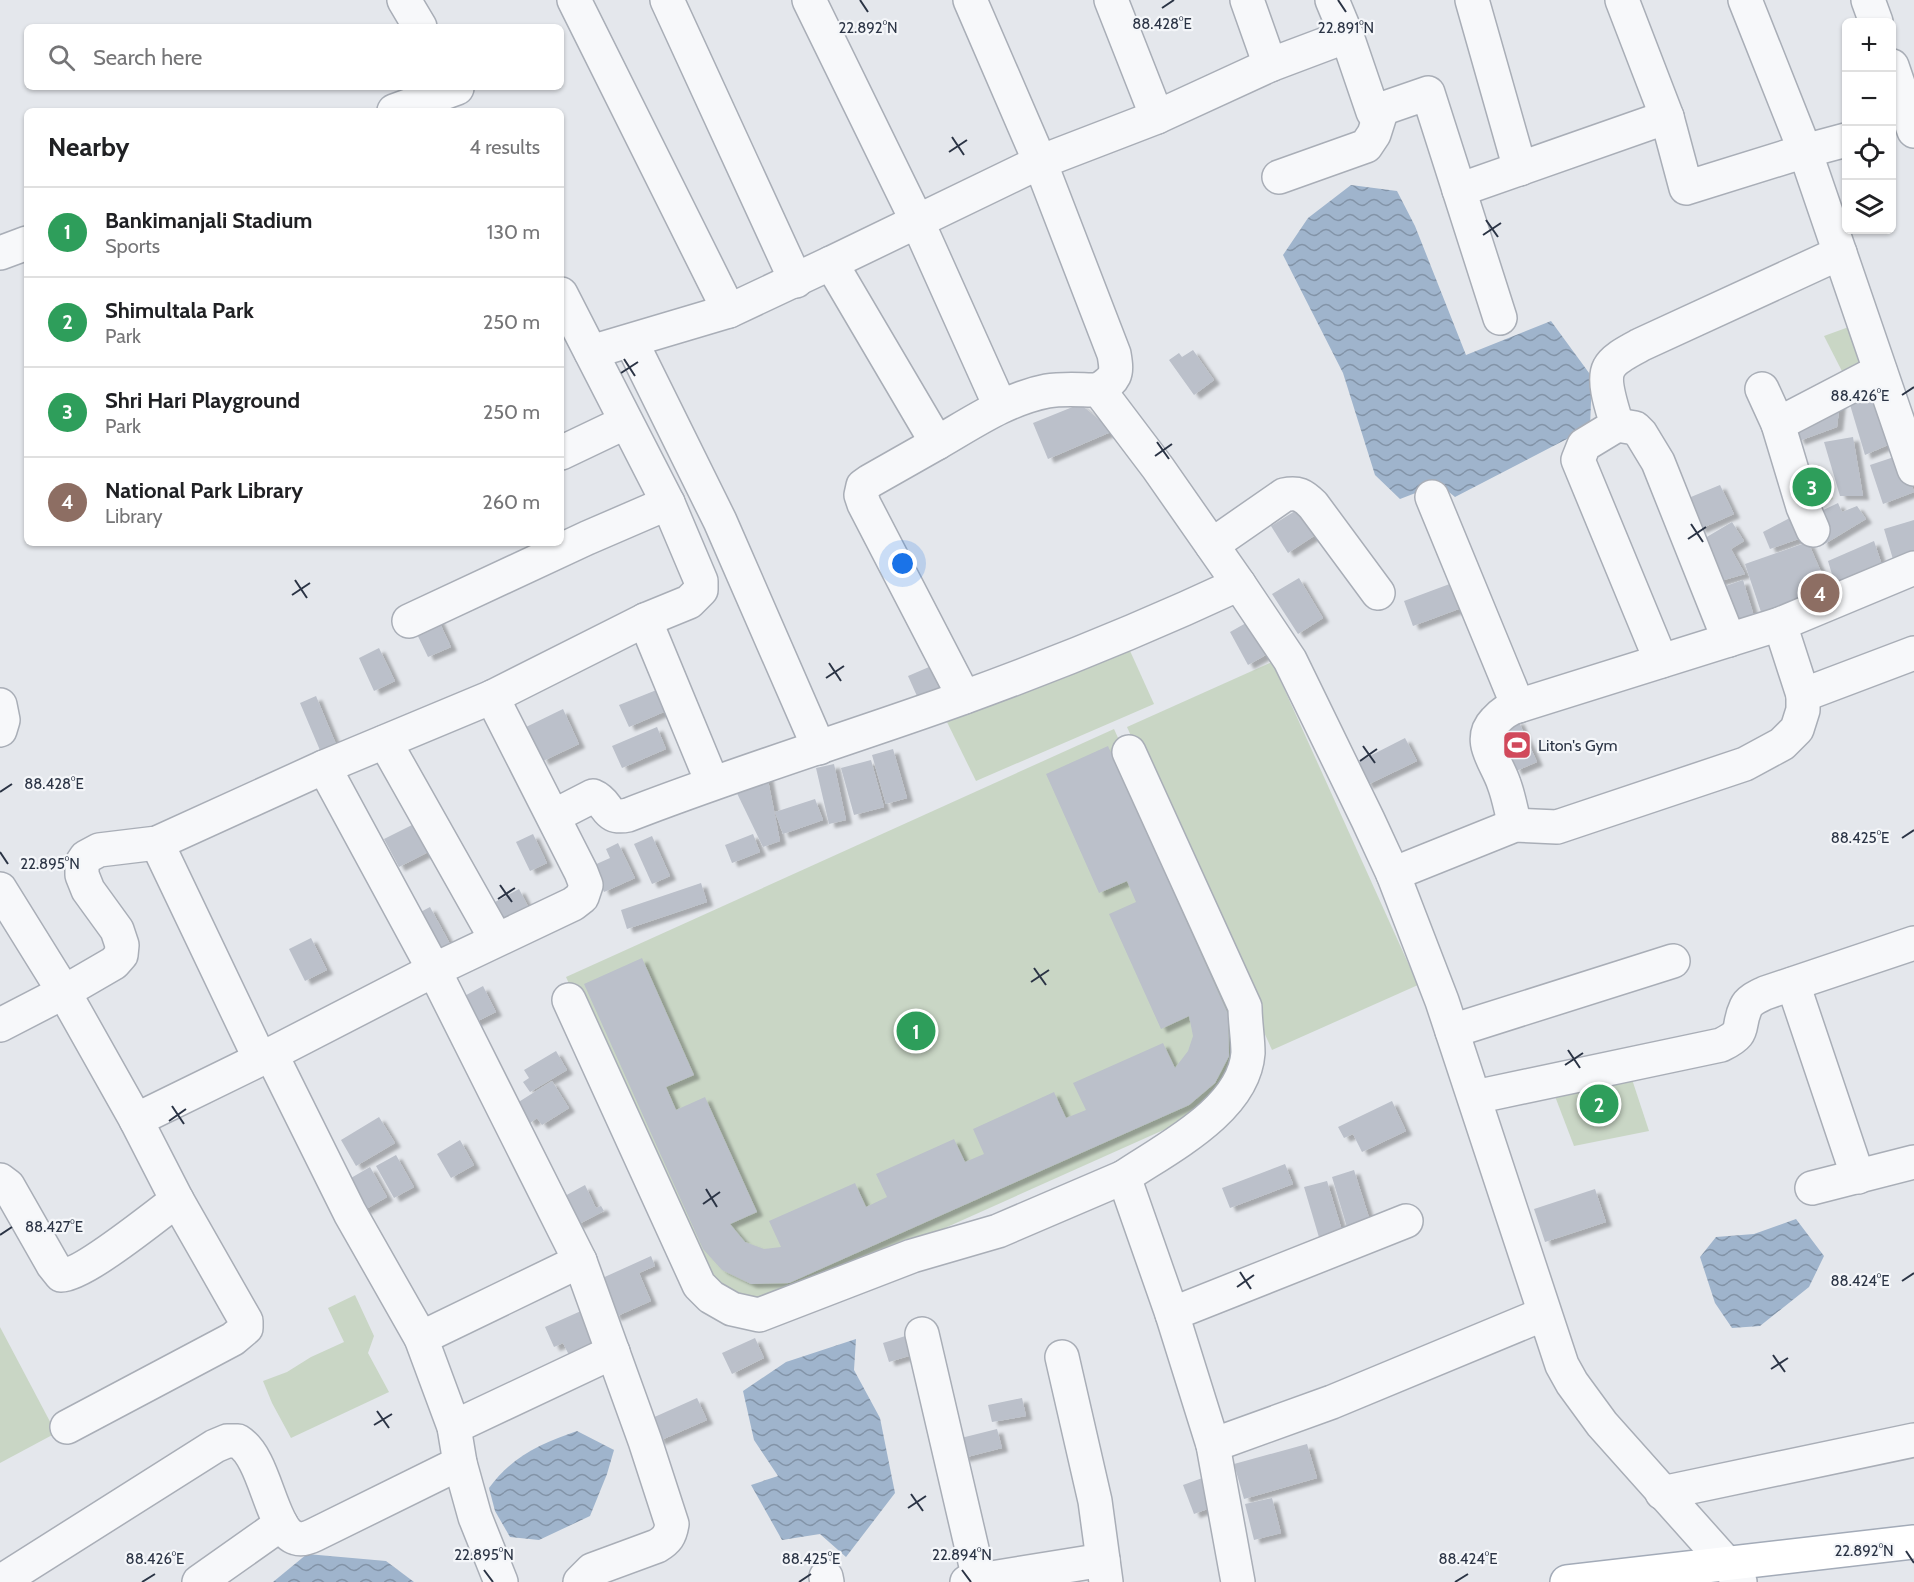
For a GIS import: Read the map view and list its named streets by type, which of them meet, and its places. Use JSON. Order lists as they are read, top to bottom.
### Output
{
  "places": {
    "sports": ["Liton's Gym"]
  },
  "page": {
    "map_buttons": ["+", "−"],
    "search": "Search here",
    "heading": ["Nearby", "4 results"],
    "list": [
      {
        "mark": "1",
        "name": "Bankimanjali Stadium",
        "note": "Sports",
        "value": "130 m"
      },
      {
        "mark": "2",
        "name": "Shimultala Park",
        "note": "Park",
        "value": "250 m"
      },
      {
        "mark": "3",
        "name": "Shri Hari Playground",
        "note": "Park",
        "value": "250 m"
      },
      {
        "mark": "4",
        "name": "National Park Library",
        "note": "Library",
        "value": "260 m"
      }
    ],
    "pins": [
      "3",
      "4",
      "1",
      "2"
    ]
  },
  "coordinates": [
    "88.428°E",
    "22.892°N",
    "22.891°N",
    "88.426°E",
    "88.425°E",
    "22.895°N",
    "88.427°E",
    "88.424°E",
    "22.894°N"
  ]
}
